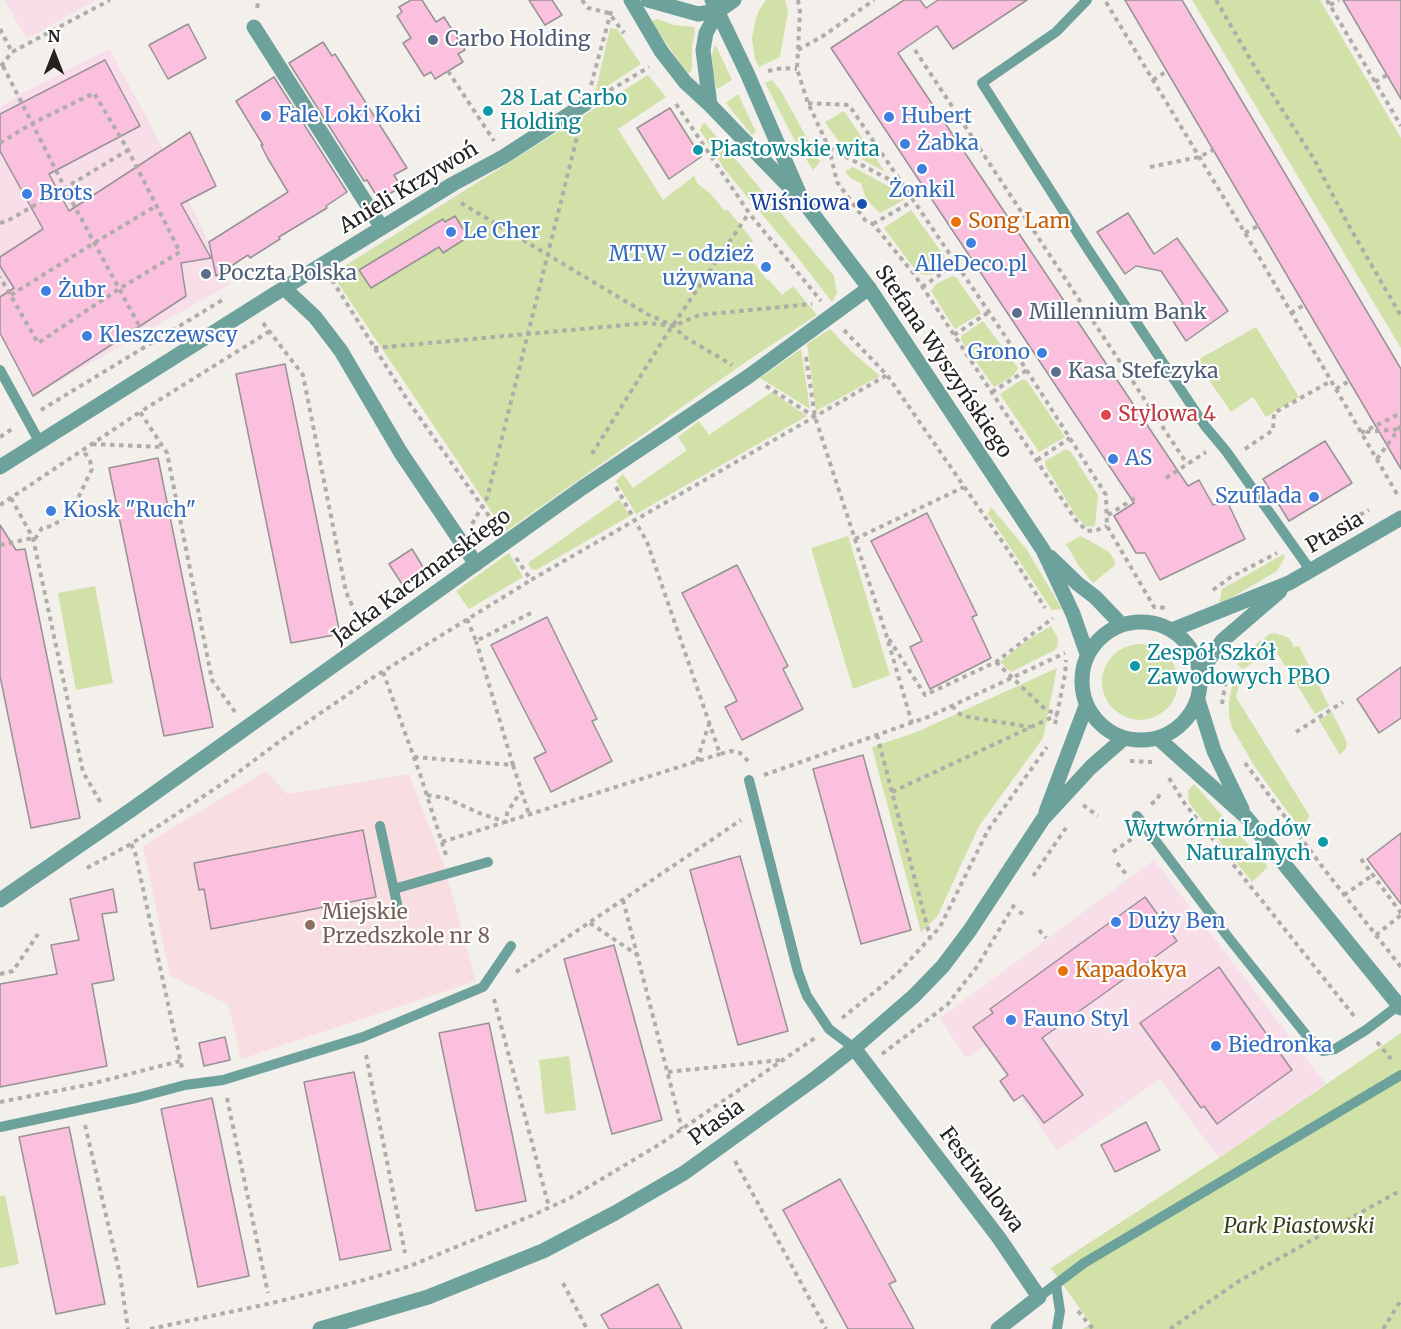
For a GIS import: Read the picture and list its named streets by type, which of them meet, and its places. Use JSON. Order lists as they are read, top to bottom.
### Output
{
  "streets": {
    "street": [
      "Anieli Krzywoń",
      "Stefana Wyszyńskiego",
      "Ptasia",
      "Jacka Kaczmarskiego",
      "Festiwalowa"
    ]
  },
  "crossings": [
    ["Stefana Wyszyńskiego", "Ptasia"],
    ["Stefana Wyszyńskiego", "Jacka Kaczmarskiego"],
    ["Ptasia", "Festiwalowa"]
  ],
  "parks": ["Park Piastowski"],
  "places": [
    "Carbo Holding",
    "28 Lat Carbo Holding",
    "Fale Loki Koki",
    "Hubert",
    "Żabka",
    "Piastowskie wita",
    "Żonkil",
    "Brots",
    "Wiśniowa",
    "Song Lam",
    "Le Cher",
    "AlleDeco.pl",
    "MTW - odzież używana",
    "Poczta Polska",
    "Żubr",
    "Millennium Bank",
    "Kleszczewscy",
    "Grono",
    "Kasa Stefczyka",
    "Stylowa 4",
    "AS",
    "Szuflada",
    "Kiosk \"Ruch\"",
    "Zespół Szkół Zawodowych PBO",
    "Wytwórnia Lodów Naturalnych",
    "Duży Ben",
    "Miejskie Przedszkole nr 8",
    "Kapadokya",
    "Fauno Styl",
    "Biedronka"
  ],
  "north": "top"
}
